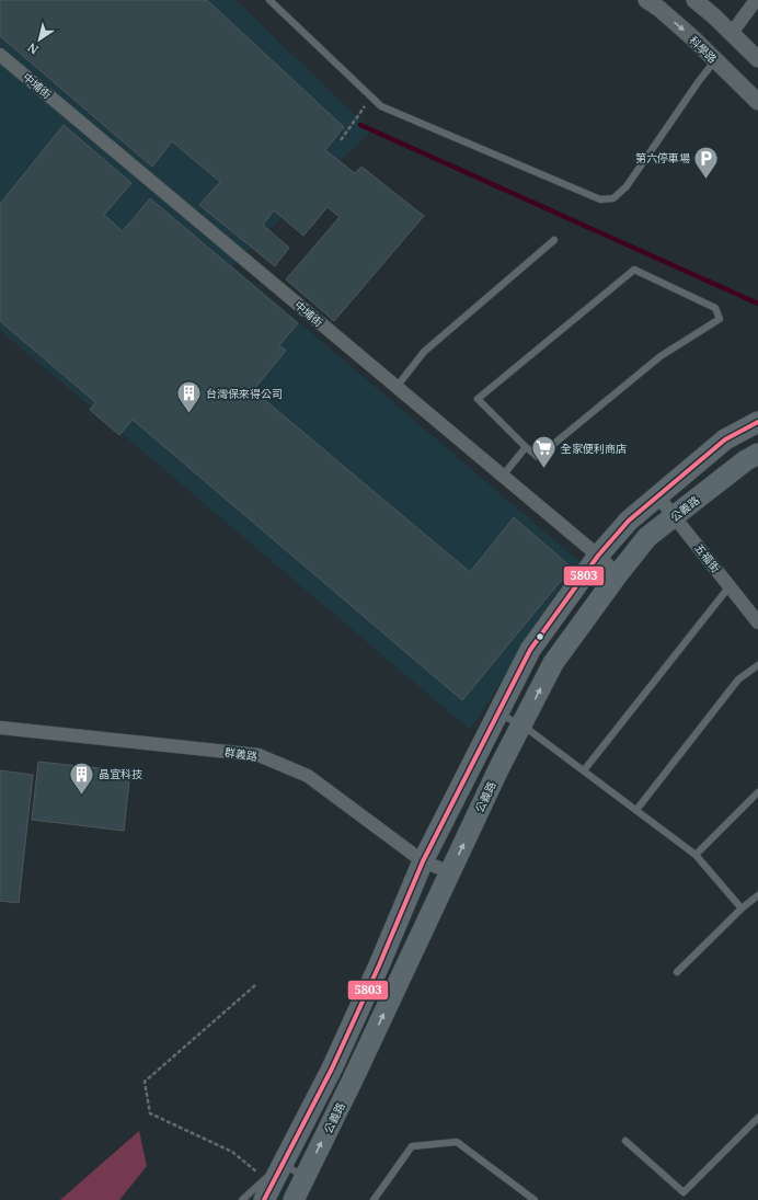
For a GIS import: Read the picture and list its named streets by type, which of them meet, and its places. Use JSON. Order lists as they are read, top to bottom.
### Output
{
  "streets": {
    "main road": ["公義路"],
    "street": [
      "科學路",
      "中埔街",
      "五福街",
      "群義路"
    ]
  },
  "crossings": [
    ["中埔街", "公義路"],
    ["公義路", "五福街"],
    ["公義路", "群義路"]
  ],
  "places": {
    "parking": ["第六停車場"],
    "building": ["台灣保來得公司", "晶宜科技"],
    "supermarket": ["全家便利商店"]
  },
  "lines": ["transit line 5803"],
  "north": "bottom left"
}
